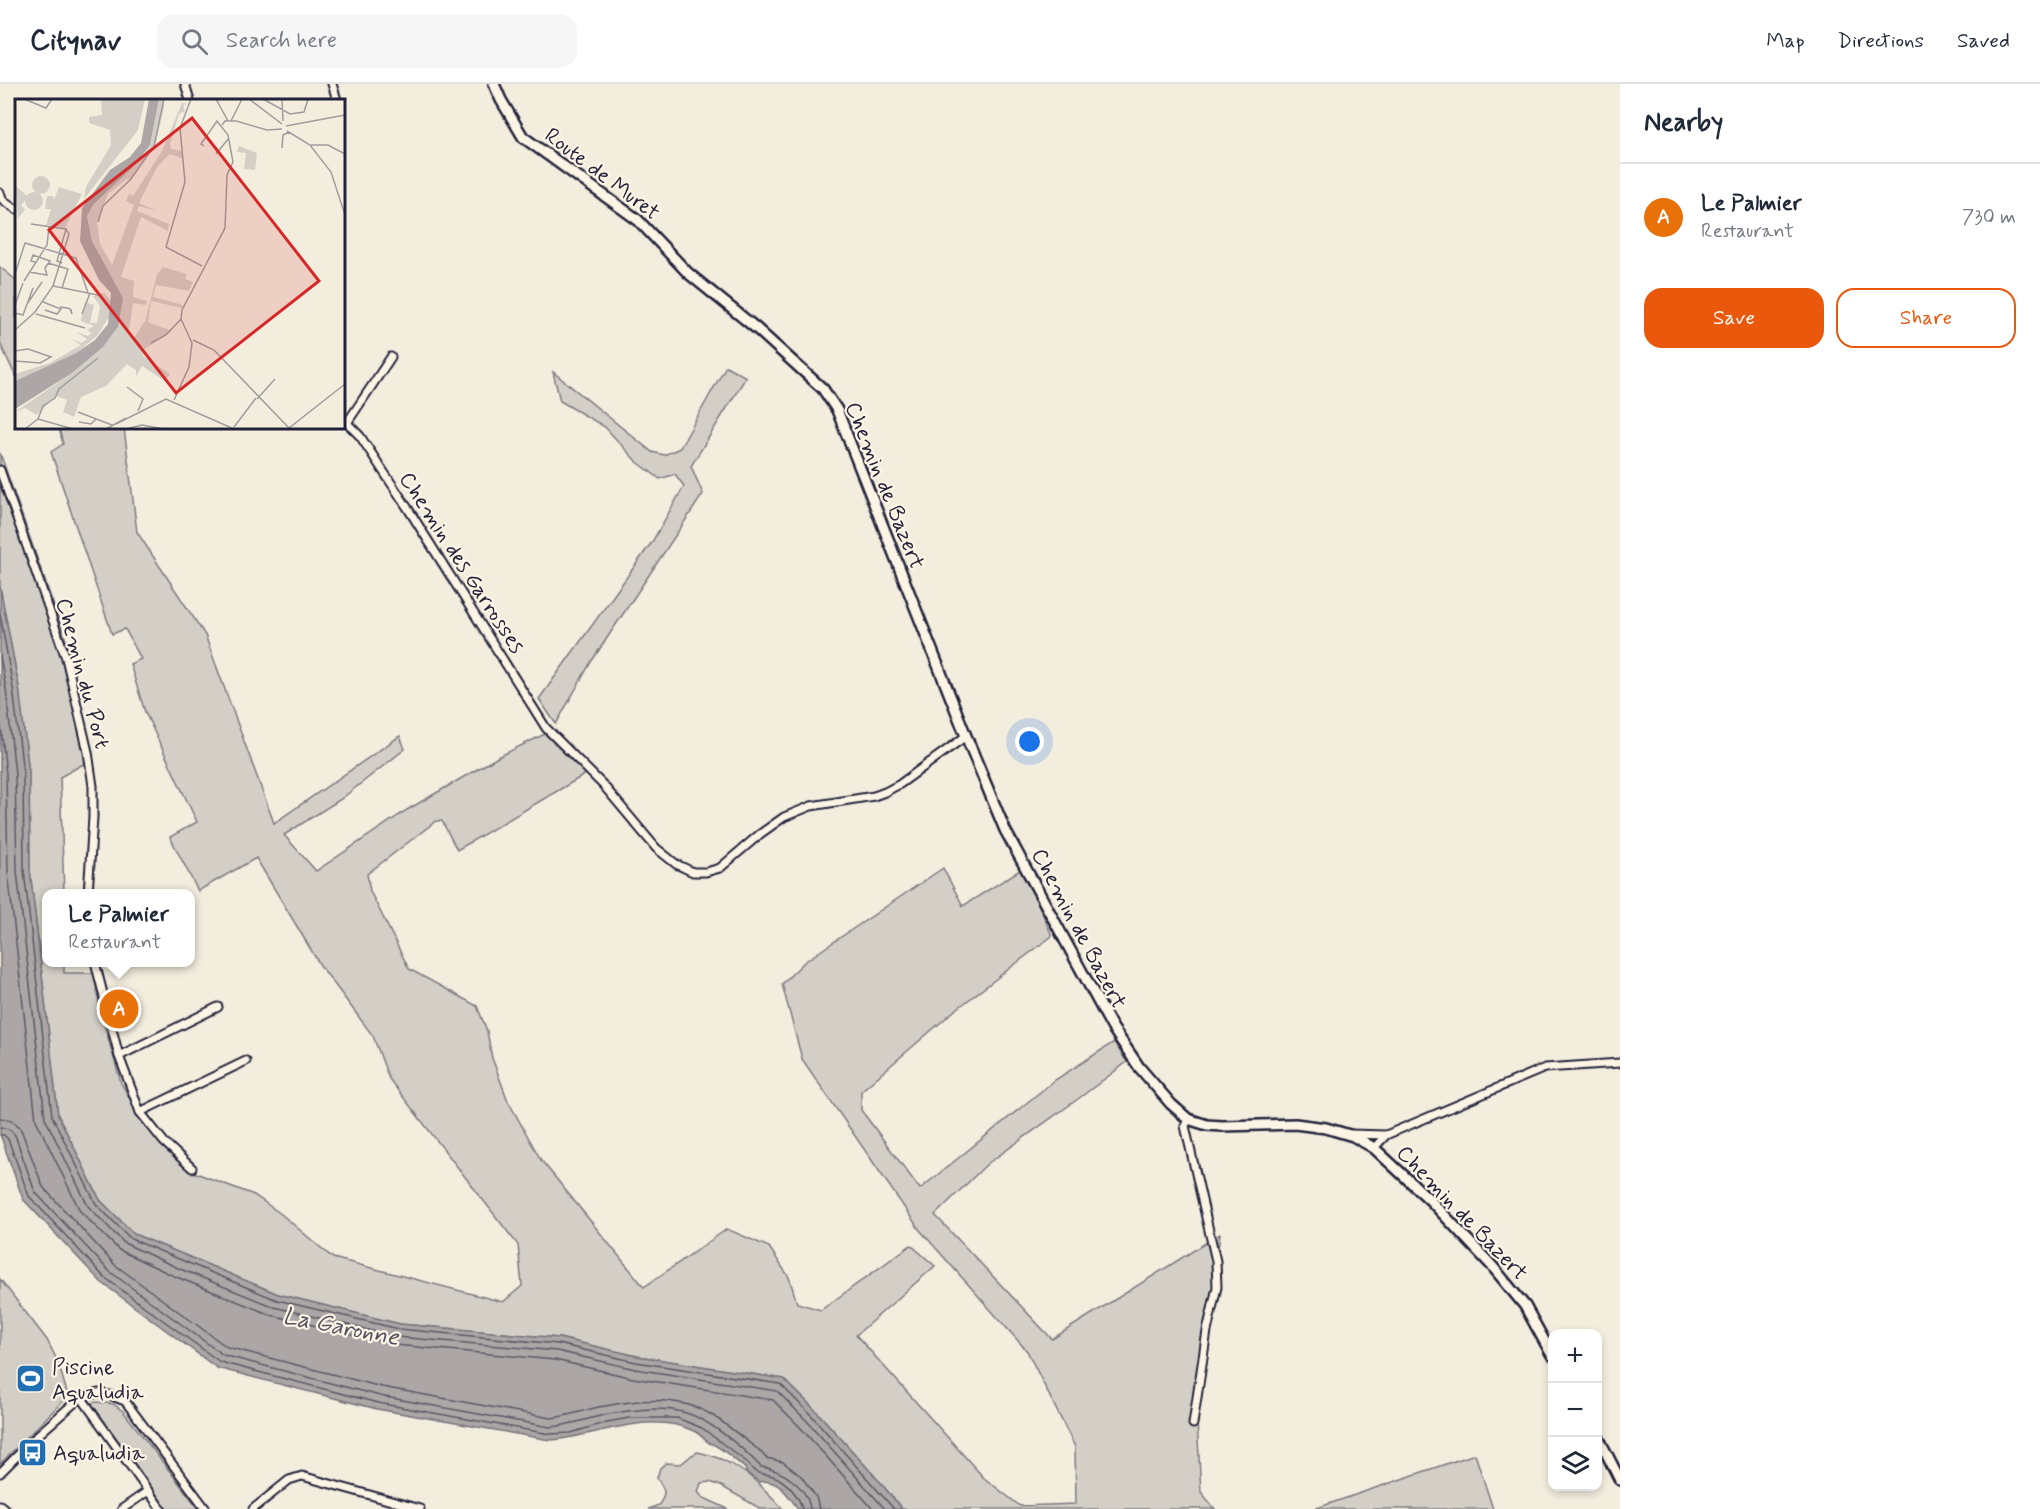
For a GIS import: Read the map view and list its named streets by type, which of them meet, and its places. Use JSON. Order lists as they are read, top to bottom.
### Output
{
  "streets": {
    "street": [
      "Route de Muret",
      "Chemin de Bazert",
      "Chemin des Garrosses",
      "Chemin du Port"
    ]
  },
  "crossings": [
    ["Route de Muret", "Chemin de Bazert"],
    ["Chemin de Bazert", "Chemin des Garrosses"]
  ],
  "water": ["La Garonne"],
  "places": {
    "sports": ["Piscine Aqualudia"],
    "bus stop": ["Aqualudia"]
  },
  "page": {
    "header": "Citynav",
    "search": "Search here",
    "nav": ["Map", "Directions", "Saved"],
    "heading": "Nearby",
    "list": [
      {
        "mark": "A",
        "name": "Le Palmier",
        "note": "Restaurant",
        "value": "730 m"
      }
    ],
    "buttons": ["Save", "Share"],
    "popup": ["Le Palmier", "Restaurant"],
    "pins": "A",
    "map_buttons": ["+", "−"]
  }
}
